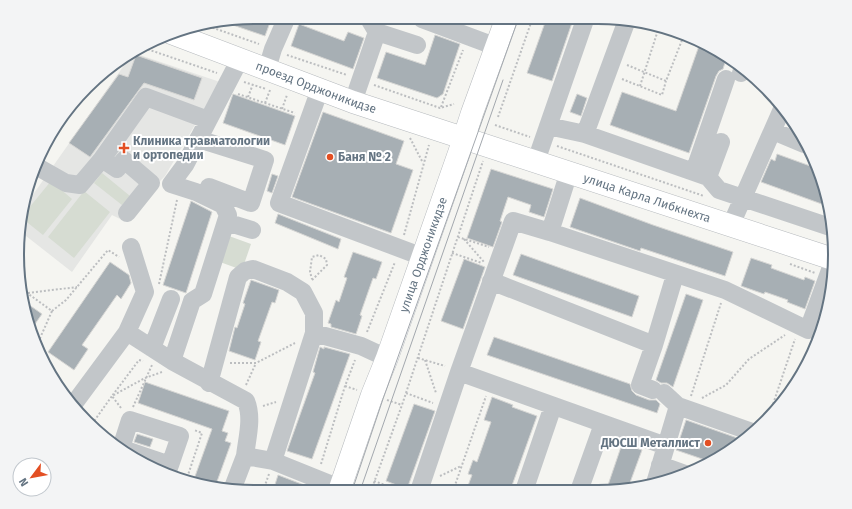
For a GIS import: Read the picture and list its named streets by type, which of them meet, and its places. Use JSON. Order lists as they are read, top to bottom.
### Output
{
  "streets": {
    "main road": ["проезд Орджоникидзе", "улица Карла Либкнехта", "улица Орджоникидзе"]
  },
  "crossings": [
    ["проезд Орджоникидзе", "улица Карла Либкнехта"],
    ["проезд Орджоникидзе", "улица Орджоникидзе"],
    ["улица Карла Либкнехта", "улица Орджоникидзе"]
  ],
  "places": {
    "health": ["Клиника травматологии и ортопедии"],
    "other": ["Баня № 2", "ДЮСШ Металлист"]
  },
  "north": "bottom left"
}
